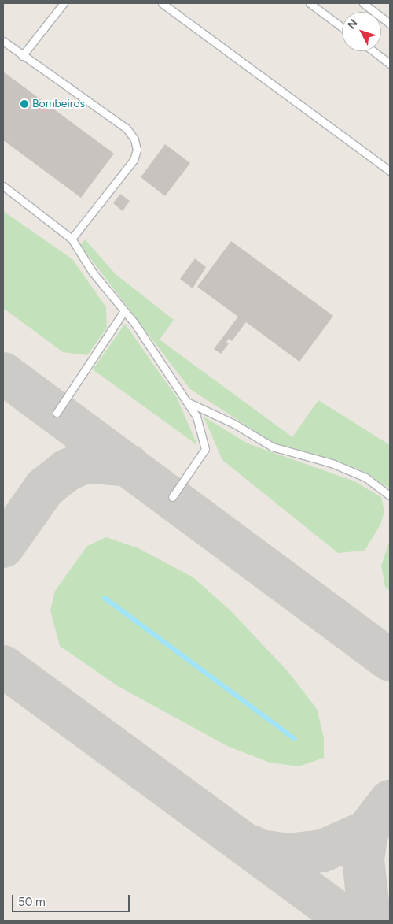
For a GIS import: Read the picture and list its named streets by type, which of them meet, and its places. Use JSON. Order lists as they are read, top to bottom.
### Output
{
  "places": ["Bombeiros"],
  "scale_bar": "50 m",
  "north": "top left"
}
